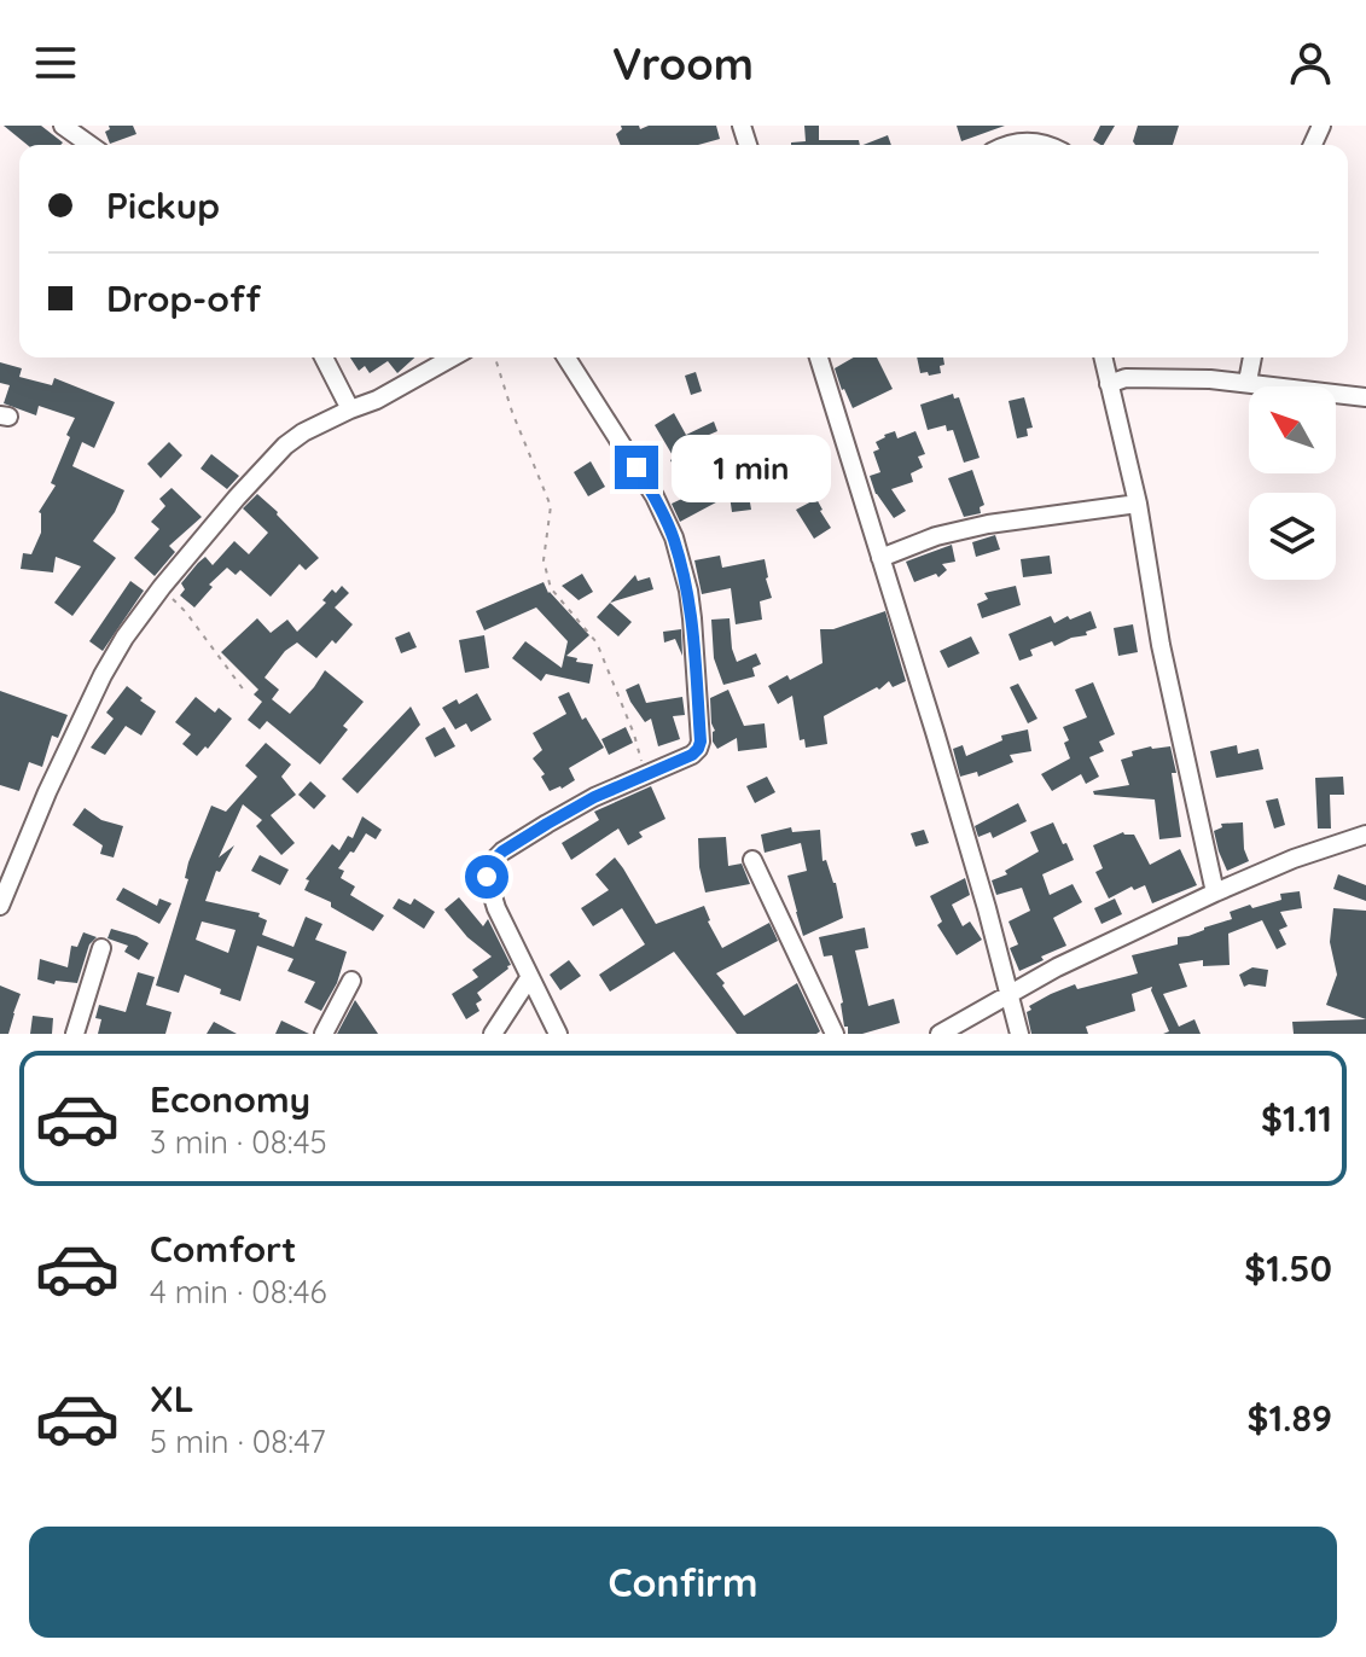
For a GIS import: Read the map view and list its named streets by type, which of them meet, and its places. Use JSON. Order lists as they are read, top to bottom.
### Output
{
  "north": "top left",
  "page": {
    "header": "Vroom",
    "banner": ["Pickup", "Drop-off"],
    "bubble": "1 min",
    "list": [
      {
        "name": "Economy",
        "note": "3 min · 08:45",
        "value": "$1.11"
      },
      {
        "name": "Comfort",
        "note": "4 min · 08:46",
        "value": "$1.50"
      },
      {
        "name": "XL",
        "note": "5 min · 08:47",
        "value": "$1.89"
      }
    ],
    "buttons": "Confirm"
  }
}
